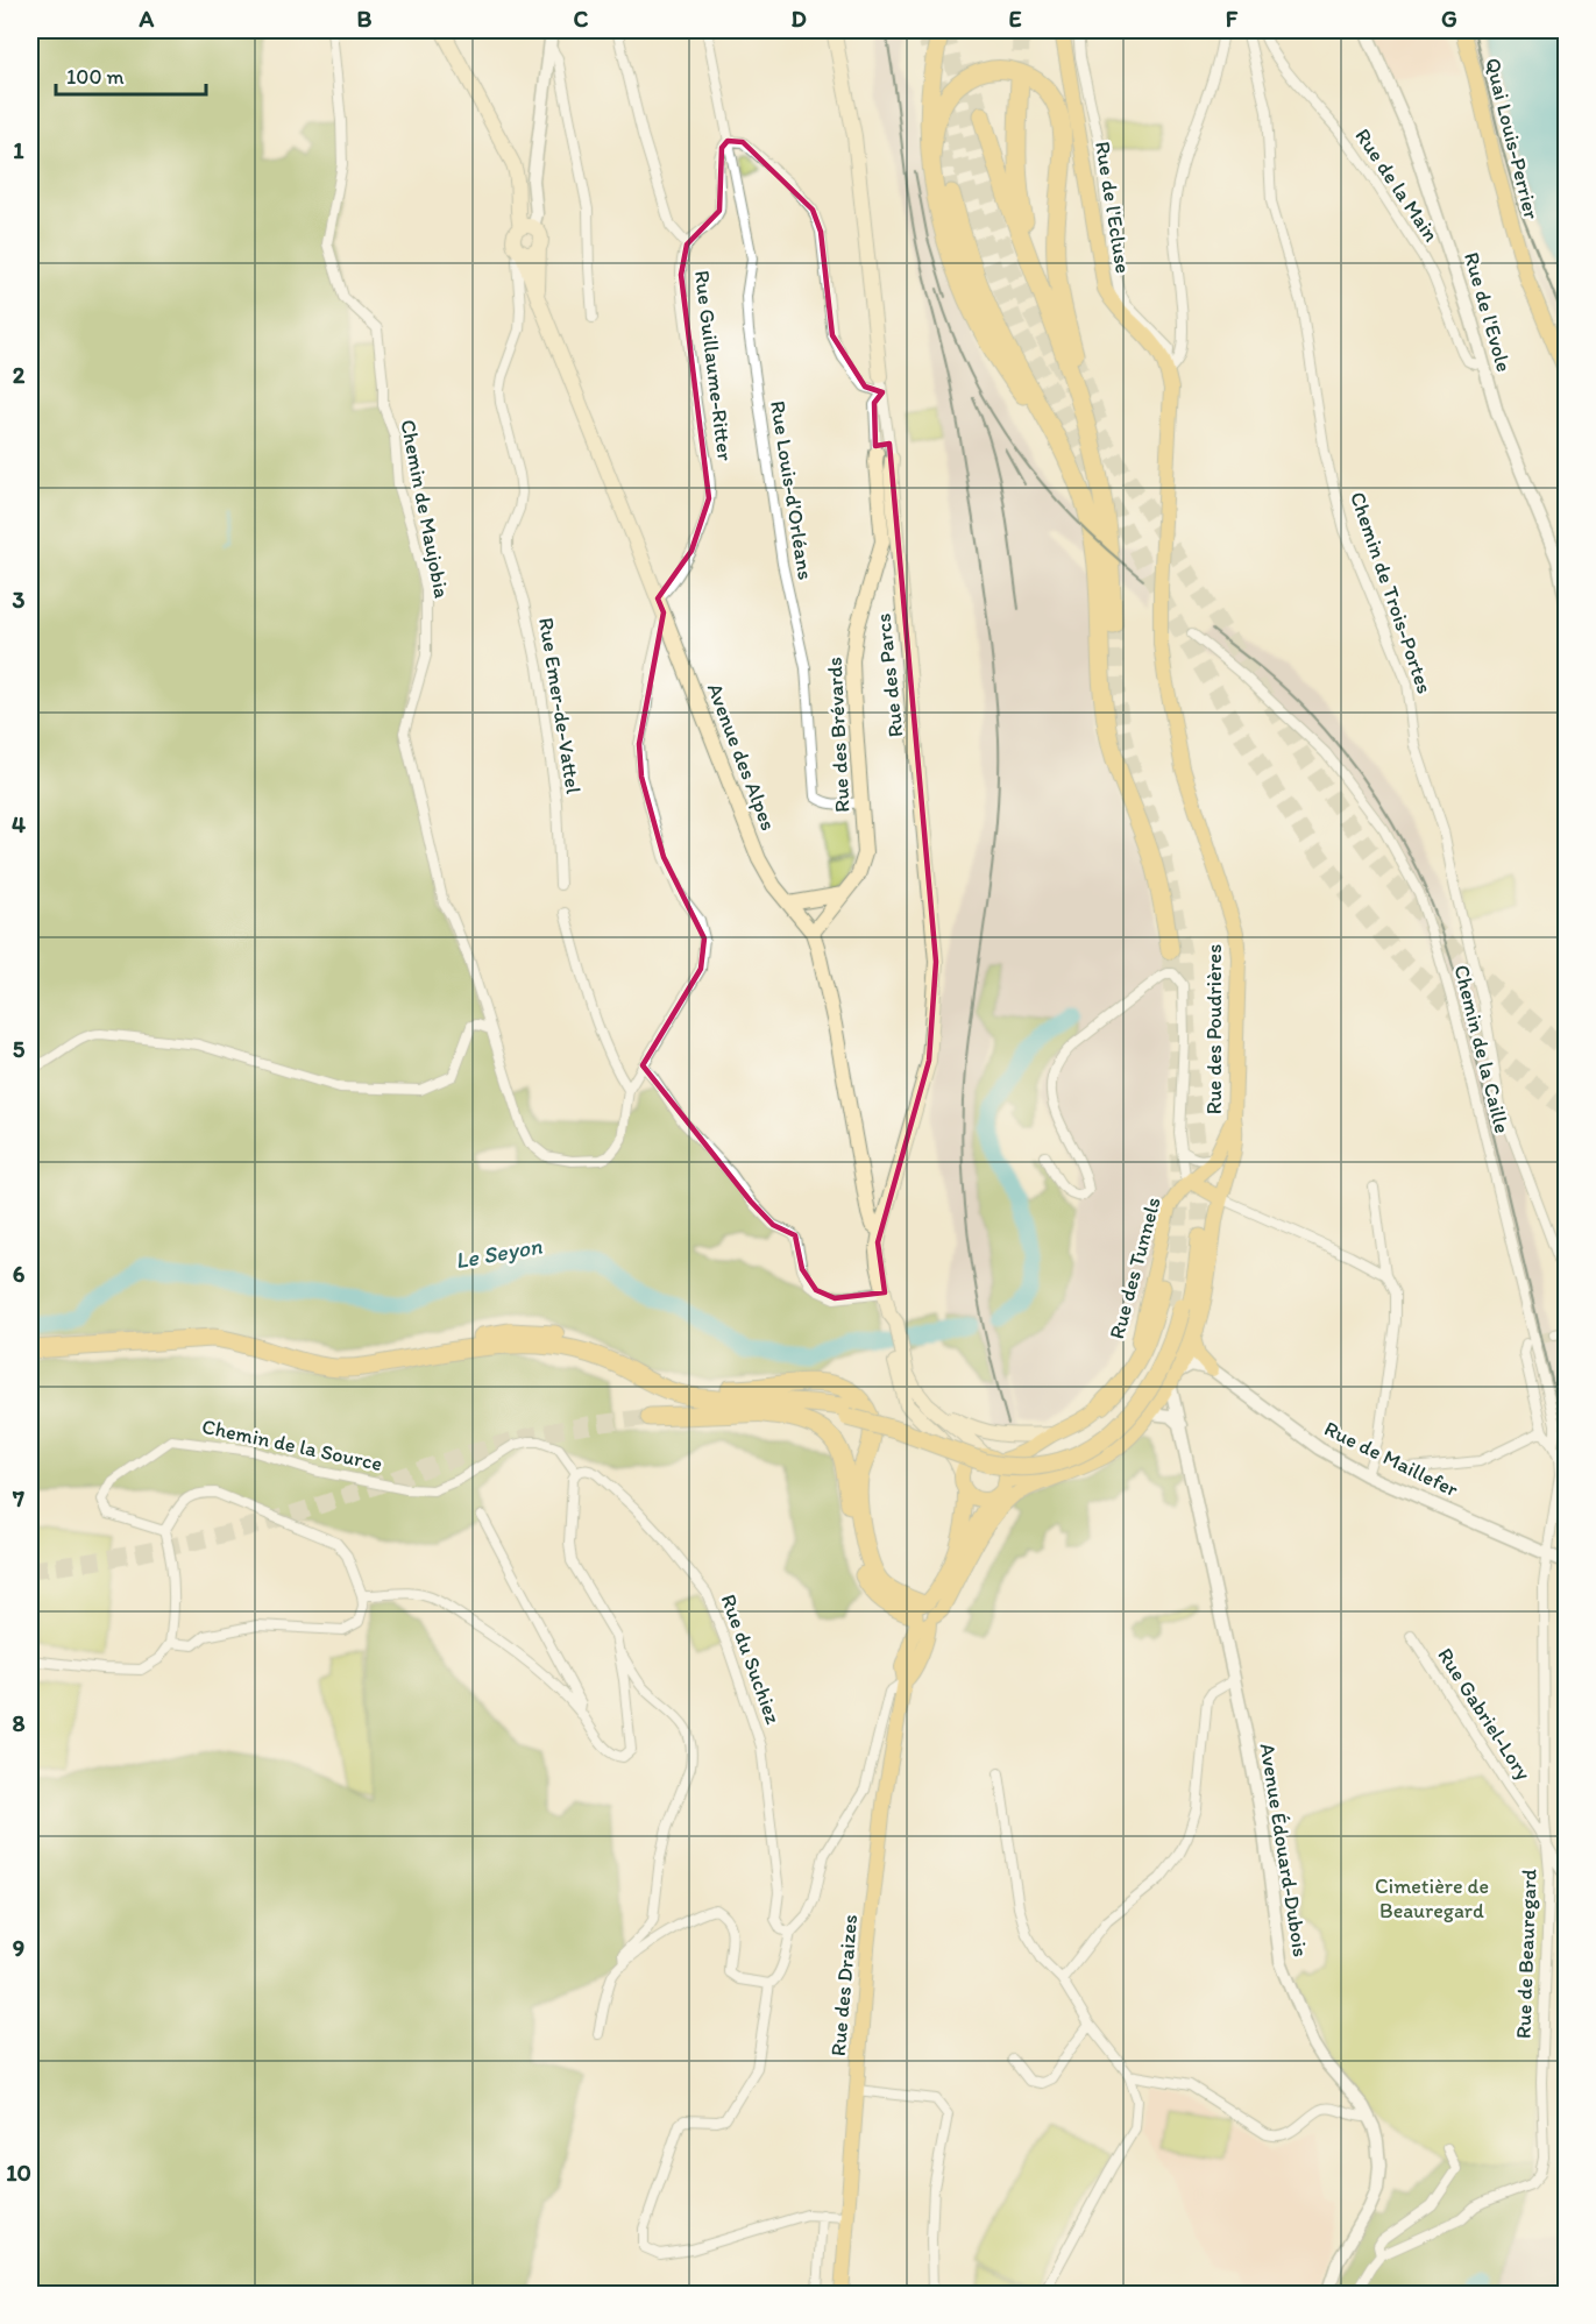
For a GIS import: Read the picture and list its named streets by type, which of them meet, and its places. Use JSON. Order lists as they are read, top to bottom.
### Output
{
  "streets": {
    "main road": [
      "Quai Louis-Perrier",
      "Rue de l'Ecluse",
      "Rue des Parcs",
      "Rue des Brévards",
      "Avenue des Alpes",
      "Rue des Poudrières",
      "Rue des Tunnels",
      "Rue des Draizes"
    ],
    "street": [
      "Rue de la Main",
      "Rue de l'Evole",
      "Rue Guillaume-Ritter",
      "Rue Louis-d'Orléans",
      "Chemin de Maujobia",
      "Chemin de Trois-Portes",
      "Rue Emer-de-Vattel",
      "Chemin de la Caille",
      "Chemin de la Source",
      "Rue de Maillefer",
      "Rue du Suchiez",
      "Rue Gabriel-Lory",
      "Avenue Édouard-Dubois",
      "Rue de Beauregard"
    ]
  },
  "crossings": [
    ["Rue de la Main", "Rue de l'Evole"],
    ["Rue de l'Ecluse", "Rue des Poudrières"],
    ["Rue Guillaume-Ritter", "Rue Louis-d'Orléans"],
    ["Rue Guillaume-Ritter", "Avenue des Alpes"],
    ["Rue Louis-d'Orléans", "Rue des Brévards"],
    ["Chemin de Maujobia", "Avenue des Alpes"],
    ["Rue des Parcs", "Avenue des Alpes"],
    ["Rue Emer-de-Vattel", "Avenue des Alpes"],
    ["Rue des Brévards", "Avenue des Alpes"],
    ["Rue des Poudrières", "Rue des Tunnels"],
    ["Rue des Poudrières", "Avenue Édouard-Dubois"],
    ["Chemin de la Caille", "Rue de Maillefer"],
    ["Chemin de la Caille", "Rue de Beauregard"],
    ["Chemin de la Source", "Rue du Suchiez"],
    ["Rue de Maillefer", "Rue de Beauregard"],
    ["Rue Gabriel-Lory", "Rue de Beauregard"]
  ],
  "water": ["Le Seyon"],
  "parks": ["Cimetière de Beauregard"],
  "scale_bar": "100 m",
  "grid": {
    "columns": [
      "A",
      "B",
      "C",
      "D",
      "E",
      "F",
      "G"
    ],
    "rows": [
      "1",
      "2",
      "3",
      "4",
      "5",
      "6",
      "7",
      "8",
      "9",
      "10"
    ]
  }
}
